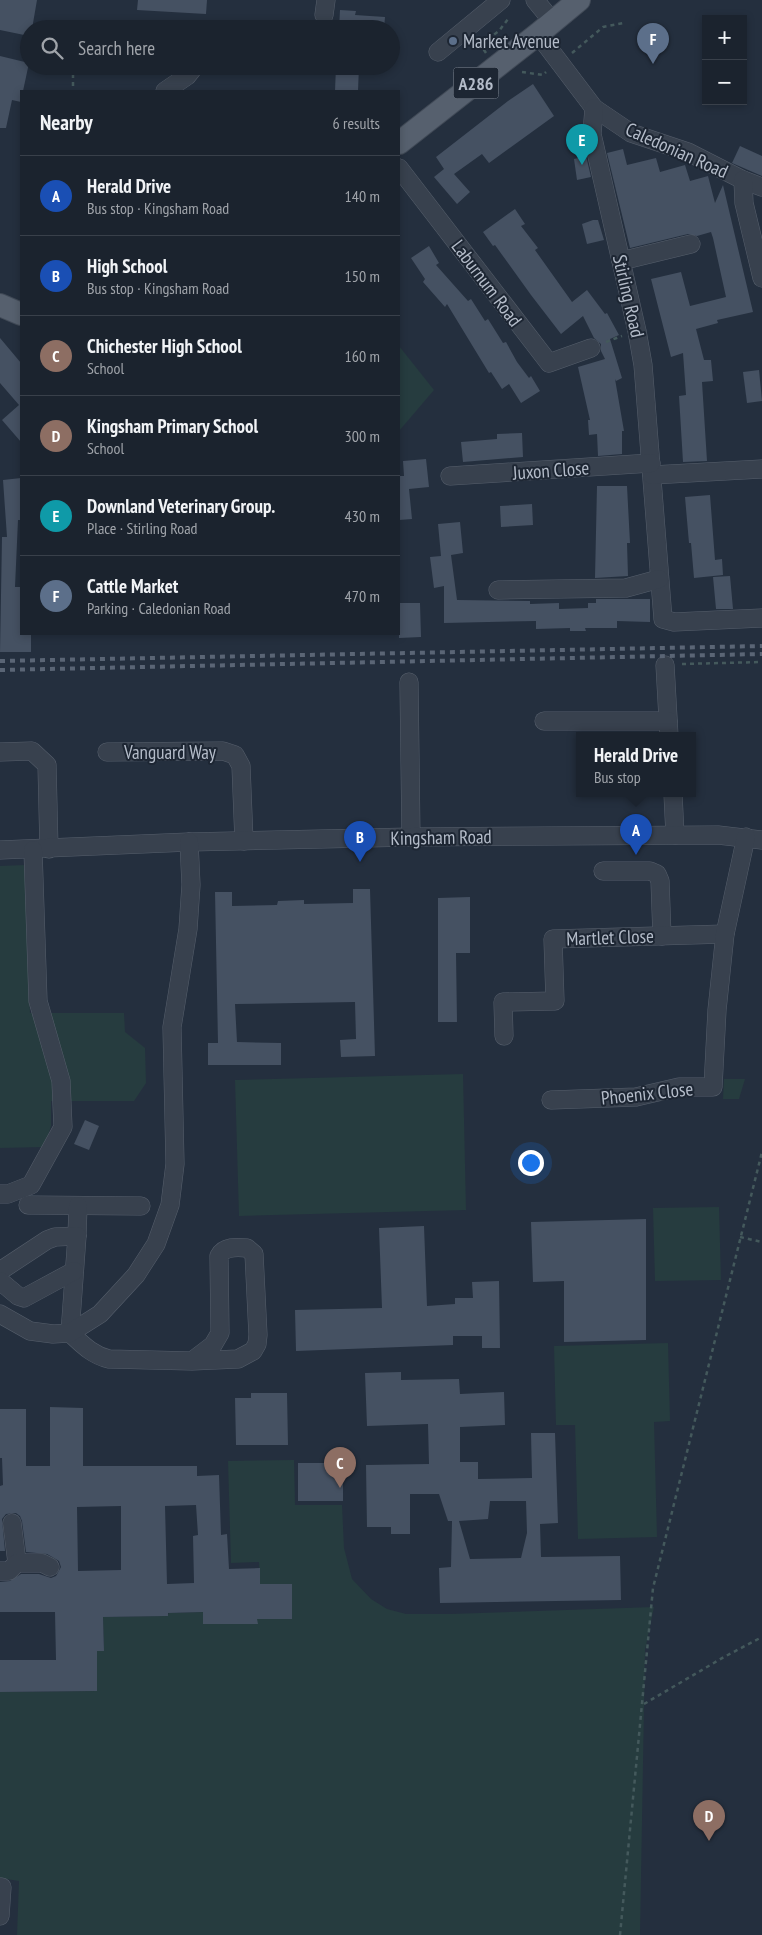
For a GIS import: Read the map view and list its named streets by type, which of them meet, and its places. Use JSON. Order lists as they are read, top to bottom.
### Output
{
  "streets": {
    "main road": ["A286"],
    "street": [
      "Caledonian Road",
      "Laburnum Road",
      "Stirling Road",
      "Juxon Close",
      "Vanguard Way",
      "Kingsham Road",
      "Martlet Close",
      "Phoenix Close"
    ]
  },
  "crossings": [
    ["Caledonian Road", "Stirling Road"],
    ["Stirling Road", "Juxon Close"],
    ["Vanguard Way", "Kingsham Road"],
    ["Martlet Close", "Phoenix Close"]
  ],
  "places": ["Market Avenue"],
  "page": {
    "map_buttons": ["+", "−"],
    "search": "Search here",
    "pins": [
      "F",
      "E",
      "A",
      "B",
      "C",
      "D"
    ],
    "heading": ["Nearby", "6 results"],
    "list": [
      {
        "mark": "A",
        "name": "Herald Drive",
        "note": "Bus stop · Kingsham Road",
        "value": "140 m"
      },
      {
        "mark": "B",
        "name": "High School",
        "note": "Bus stop · Kingsham Road",
        "value": "150 m"
      },
      {
        "mark": "C",
        "name": "Chichester High School",
        "note": "School",
        "value": "160 m"
      },
      {
        "mark": "D",
        "name": "Kingsham Primary School",
        "note": "School",
        "value": "300 m"
      },
      {
        "mark": "E",
        "name": "Downland Veterinary Group.",
        "note": "Place · Stirling Road",
        "value": "430 m"
      },
      {
        "mark": "F",
        "name": "Cattle Market",
        "note": "Parking · Caledonian Road",
        "value": "470 m"
      }
    ],
    "popup": ["Herald Drive", "Bus stop"]
  }
}
